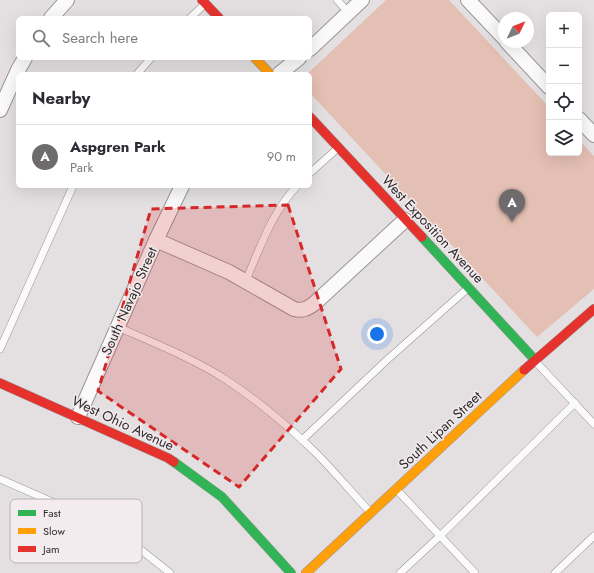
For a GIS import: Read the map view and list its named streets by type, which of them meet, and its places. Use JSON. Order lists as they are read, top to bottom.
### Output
{
  "streets": {
    "street": [
      "West Exposition Avenue",
      "South Navajo Street",
      "West Ohio Avenue",
      "South Lipan Street"
    ]
  },
  "crossings": [
    ["West Exposition Avenue", "South Lipan Street"],
    ["South Navajo Street", "West Ohio Avenue"]
  ],
  "legend": ["Fast", "Slow", "Jam"],
  "north": "top right",
  "page": {
    "map_buttons": ["+", "−"],
    "search": "Search here",
    "heading": "Nearby",
    "list": [
      {
        "mark": "A",
        "name": "Aspgren Park",
        "note": "Park",
        "value": "90 m"
      }
    ],
    "pins": "A"
  }
}
